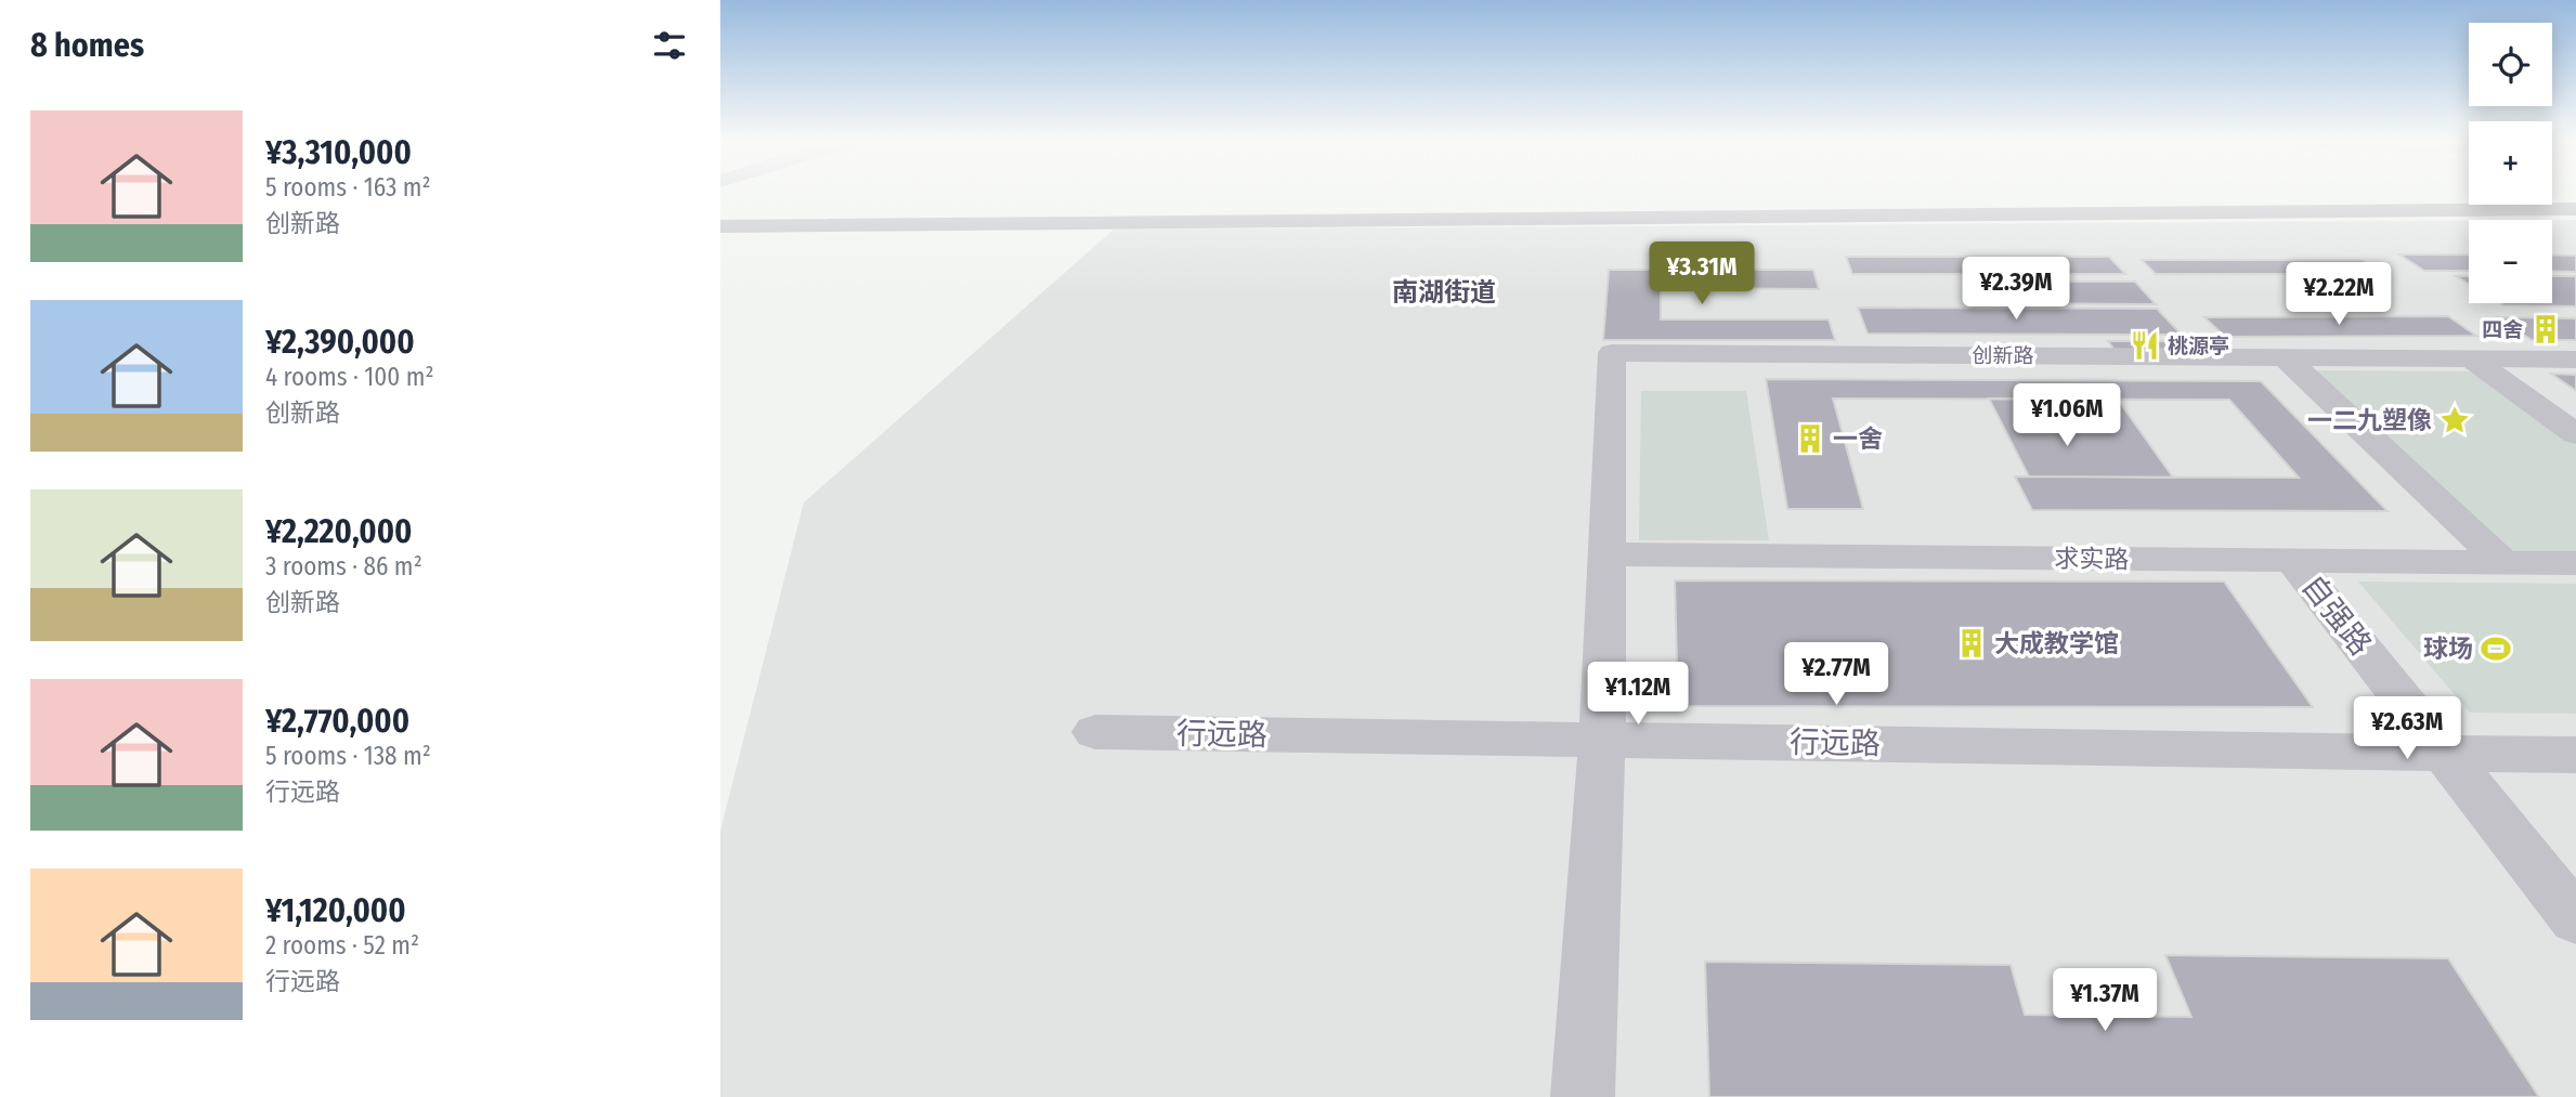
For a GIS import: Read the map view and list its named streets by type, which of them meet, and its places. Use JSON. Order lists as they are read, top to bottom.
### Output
{
  "streets": {
    "street": [
      "创新路",
      "求实路",
      "自强路",
      "行远路"
    ]
  },
  "crossings": [
    ["创新路", "求实路"],
    ["求实路", "自强路"],
    ["自强路", "行远路"]
  ],
  "districts": ["南湖街道"],
  "places": {
    "building": ["四舍", "一舍", "大成教学馆"],
    "restaurant": ["桃源亭"],
    "place": ["一二九塑像"],
    "sports": ["球场"]
  },
  "page": {
    "heading": "8 homes",
    "map_buttons": ["+", "−"],
    "list": [
      {
        "name": "¥3,310,000",
        "note": "5 rooms · 163 m² · 创新路"
      },
      {
        "name": "¥2,390,000",
        "note": "4 rooms · 100 m² · 创新路"
      },
      {
        "name": "¥2,220,000",
        "note": "3 rooms · 86 m² · 创新路"
      },
      {
        "name": "¥2,770,000",
        "note": "5 rooms · 138 m² · 行远路"
      },
      {
        "name": "¥1,120,000",
        "note": "2 rooms · 52 m² · 行远路"
      }
    ],
    "price": [
      "¥3.31M",
      "¥2.39M",
      "¥2.22M",
      "¥1.06M",
      "¥2.77M",
      "¥1.12M",
      "¥2.63M",
      "¥1.37M"
    ]
  }
}
